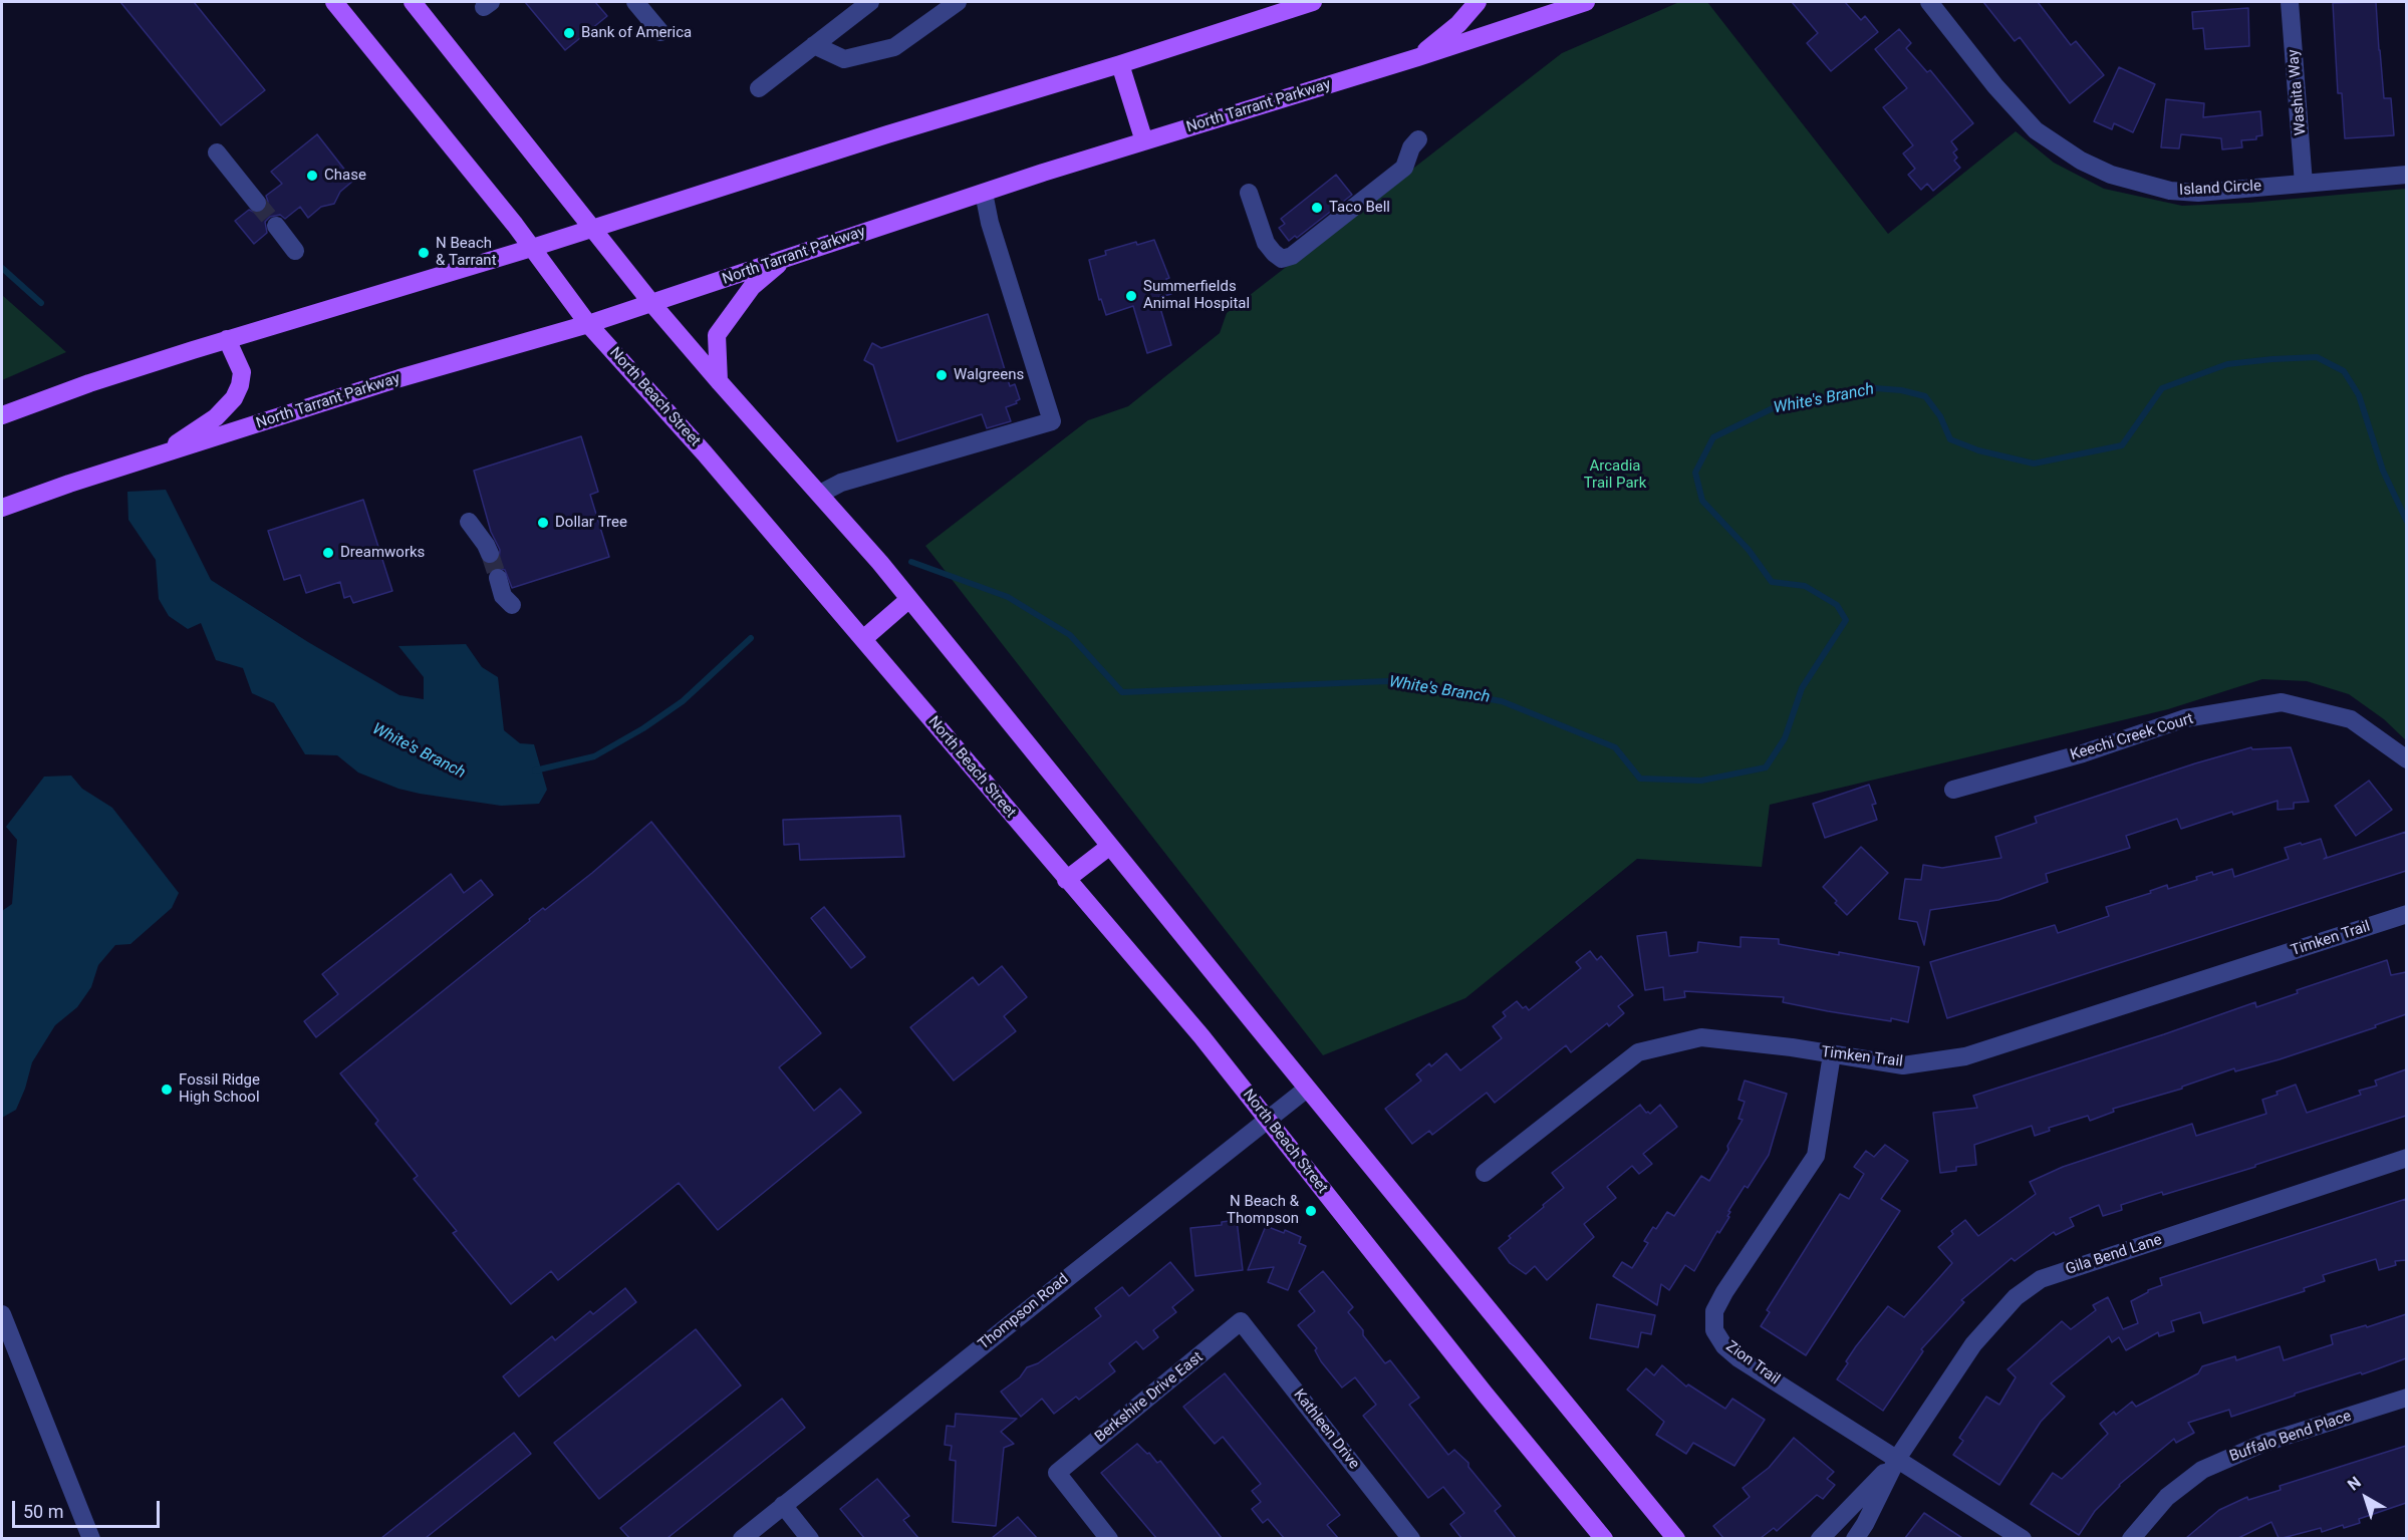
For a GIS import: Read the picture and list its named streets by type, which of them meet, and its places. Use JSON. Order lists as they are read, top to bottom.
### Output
{
  "streets": {
    "main road": ["North Tarrant Parkway", "North Beach Street"],
    "street": [
      "Washita Way",
      "Island Circle",
      "Keechi Creek Court",
      "Timken Trail",
      "Gila Bend Lane",
      "Thompson Road",
      "Zion Trail",
      "Berkshire Drive East",
      "Kathleen Drive",
      "Buffalo Bend Place"
    ]
  },
  "crossings": [
    ["Washita Way", "Island Circle"],
    ["North Tarrant Parkway", "North Beach Street"],
    ["North Beach Street", "Thompson Road"],
    ["Timken Trail", "Zion Trail"],
    ["Gila Bend Lane", "Zion Trail"],
    ["Berkshire Drive East", "Kathleen Drive"]
  ],
  "water": ["White's Branch"],
  "parks": ["Arcadia Trail Park"],
  "places": [
    "Bank of America",
    "Chase",
    "Taco Bell",
    "N Beach & Tarrant",
    "Summerfields Animal Hospital",
    "Walgreens",
    "Dollar Tree",
    "Dreamworks",
    "Fossil Ridge High School",
    "N Beach & Thompson"
  ],
  "scale_bar": "50 m",
  "north": "top left"
}
